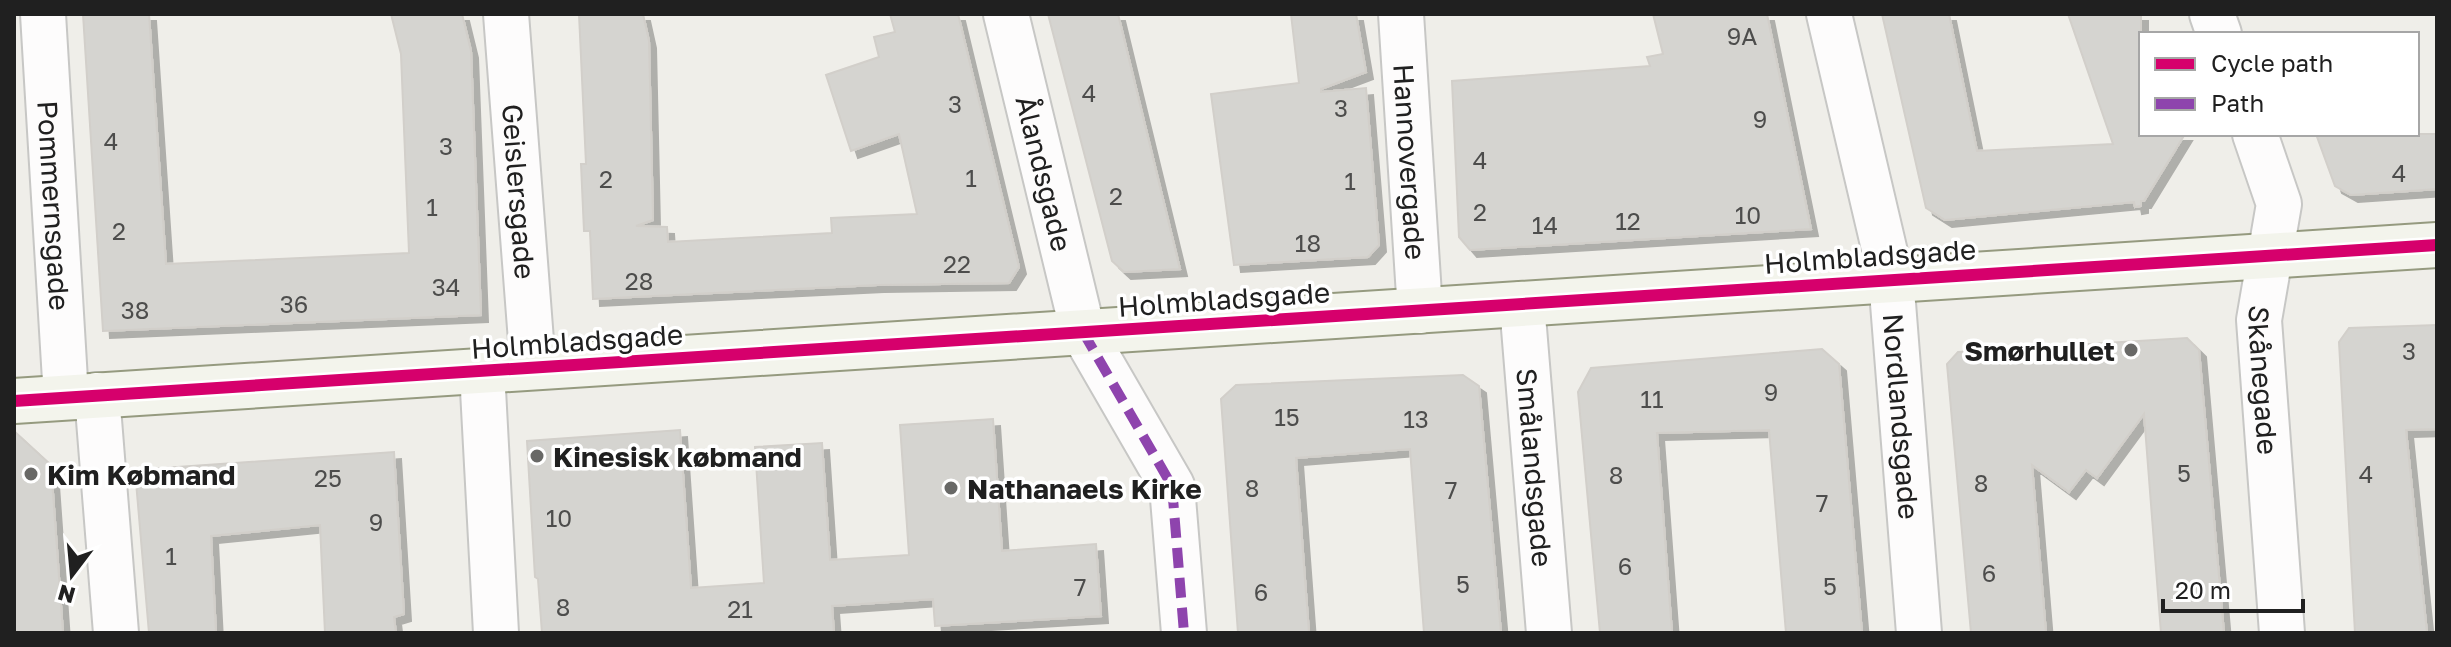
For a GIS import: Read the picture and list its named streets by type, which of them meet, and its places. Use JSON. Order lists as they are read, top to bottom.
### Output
{
  "streets": {
    "street": [
      "Hannovergade",
      "Ålandsgade",
      "Geislersgade",
      "Pommernsgade",
      "Holmbladsgade",
      "Skånegade",
      "Nordlandsgade",
      "Smålandsgade"
    ]
  },
  "crossings": [
    ["Hannovergade", "Holmbladsgade"],
    ["Ålandsgade", "Holmbladsgade"],
    ["Geislersgade", "Holmbladsgade"],
    ["Pommernsgade", "Holmbladsgade"],
    ["Holmbladsgade", "Skånegade"],
    ["Holmbladsgade", "Nordlandsgade"],
    ["Holmbladsgade", "Smålandsgade"]
  ],
  "places": [
    "Smørhullet",
    "Kinesisk købmand",
    "Kim Købmand",
    "Nathanaels Kirke"
  ],
  "house_numbers": [
    "9A",
    "4",
    "3",
    "3",
    "9",
    "4",
    "3",
    "4",
    "4",
    "1",
    "2",
    "1",
    "2",
    "1",
    "2",
    "10",
    "12",
    "14",
    "2",
    "18",
    "22",
    "28",
    "34",
    "36",
    "38",
    "3",
    "9",
    "11",
    "15",
    "13",
    "5",
    "4",
    "8",
    "25",
    "8",
    "8",
    "7",
    "7",
    "10",
    "9",
    "1",
    "6",
    "6",
    "5",
    "5",
    "7",
    "6",
    "8",
    "21"
  ],
  "legend": ["Cycle path", "Path"],
  "scale_bar": "20 m",
  "north": "bottom"
}
